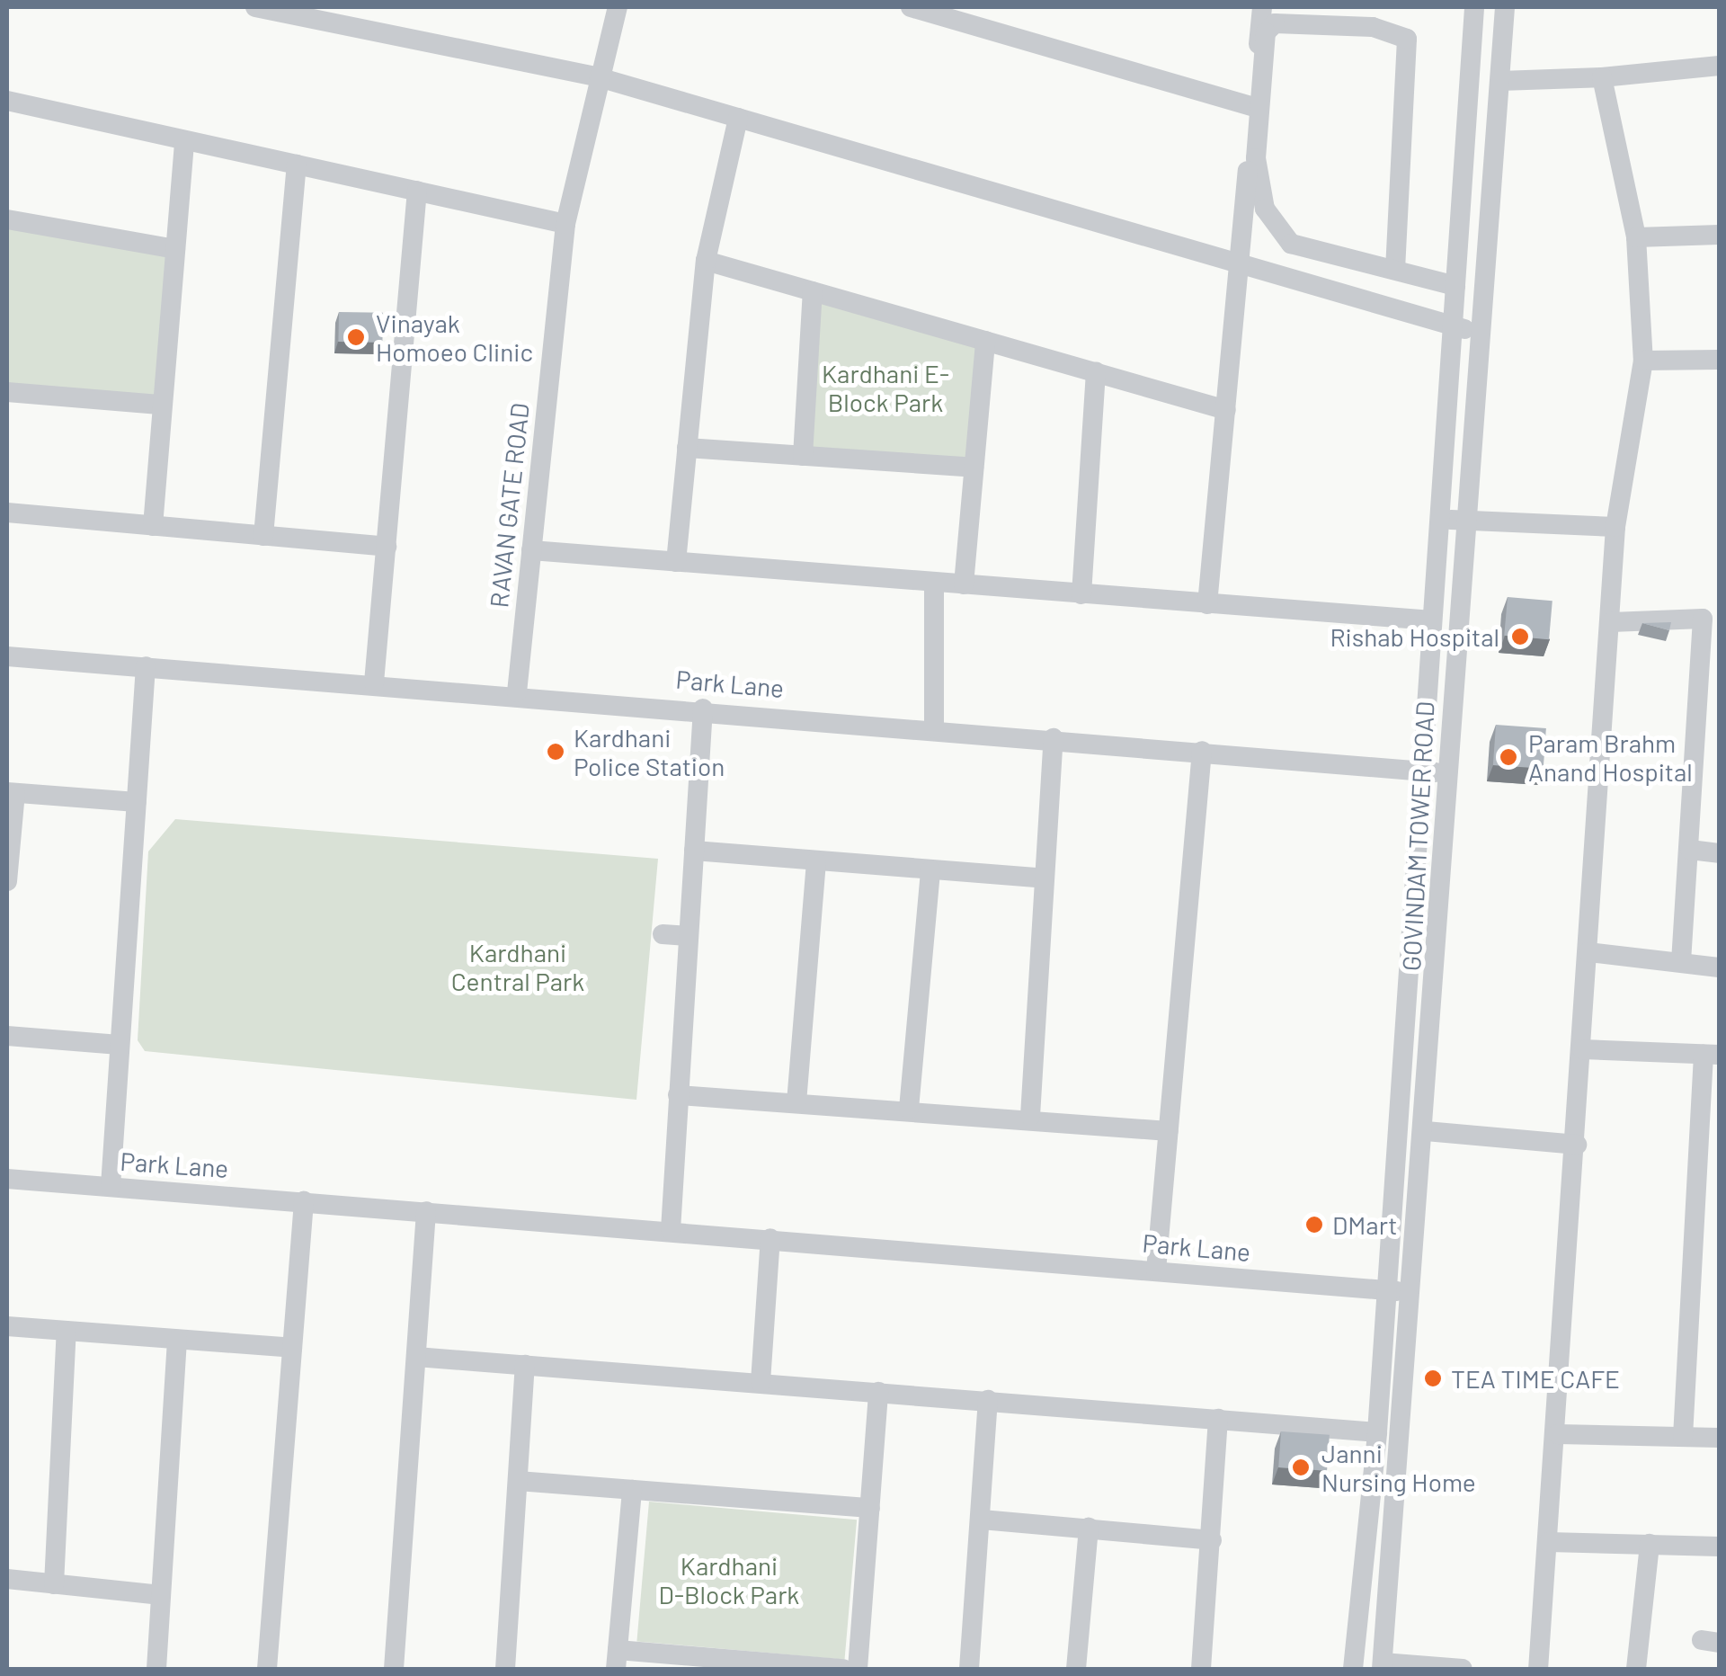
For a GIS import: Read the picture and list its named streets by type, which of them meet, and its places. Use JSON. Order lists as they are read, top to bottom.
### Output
{
  "streets": {
    "street": ["RAVAN GATE ROAD", "Park Lane", "GOVINDAM TOWER ROAD"]
  },
  "crossings": [
    ["RAVAN GATE ROAD", "Park Lane"],
    ["Park Lane", "GOVINDAM TOWER ROAD"]
  ],
  "parks": ["Kardhani E- Block Park", "Kardhani Central Park", "Kardhani D-Block Park"],
  "places": [
    "Vinayak Homoeo Clinic",
    "Rishab Hospital",
    "Kardhani Police Station",
    "Param Brahm Anand Hospital",
    "DMart",
    "TEA TIME CAFE",
    "Janni Nursing Home"
  ]
}
